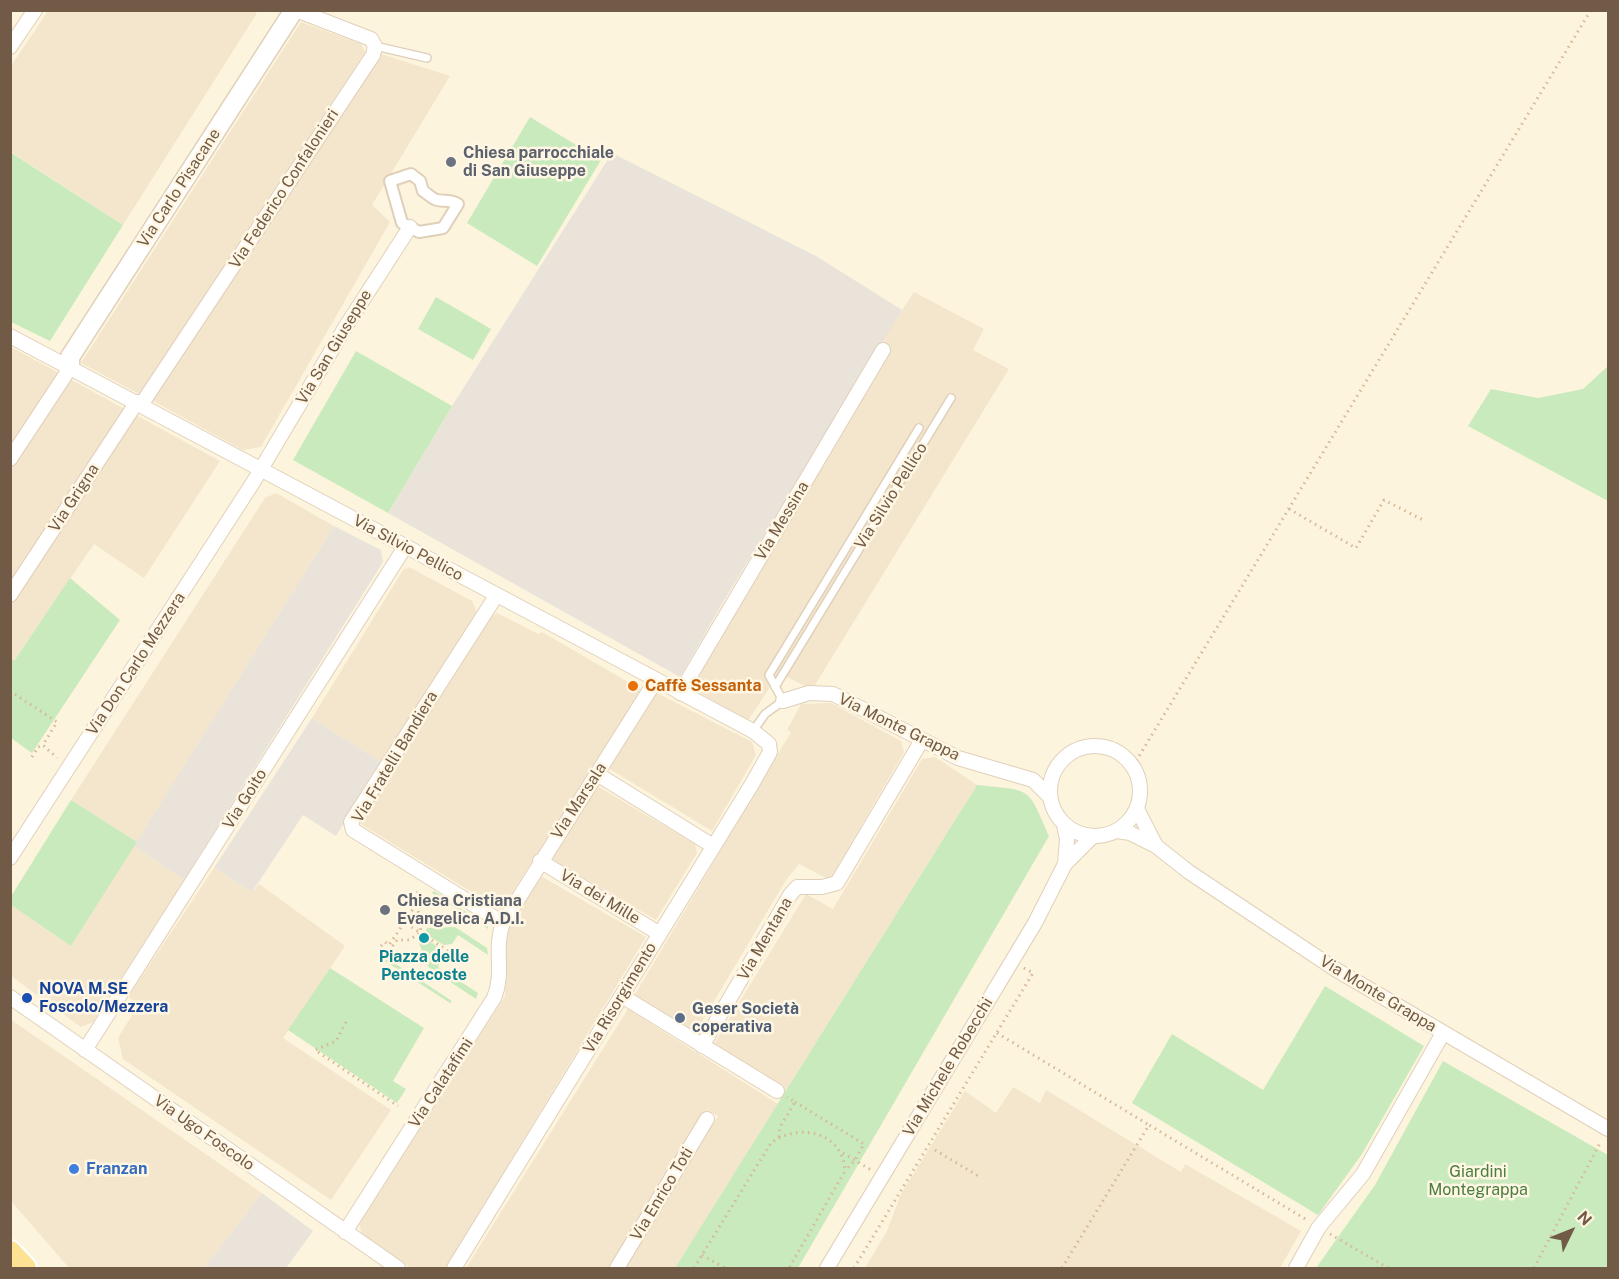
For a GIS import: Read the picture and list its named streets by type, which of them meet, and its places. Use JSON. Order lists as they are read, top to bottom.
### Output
{
  "streets": {
    "street": [
      "Via Carlo Pisacane",
      "Via Federico Confalonieri",
      "Via San Giuseppe",
      "Via Silvio Pellico",
      "Via Grigna",
      "Via Messina",
      "Via Don Carlo Mezzera",
      "Via Monte Grappa",
      "Via Fratelli Bandiera",
      "Via Goito",
      "Via Marsala",
      "Via dei Mille",
      "Via Mentana",
      "Via Risorgimento",
      "Via Michele Robecchi",
      "Via Calatafimi",
      "Via Ugo Foscolo",
      "Via Enrico Toti"
    ]
  },
  "crossings": [
    ["Via Carlo Pisacane", "Via Silvio Pellico"],
    ["Via Federico Confalonieri", "Via Silvio Pellico"],
    ["Via Federico Confalonieri", "Via Grigna"],
    ["Via San Giuseppe", "Via Silvio Pellico"],
    ["Via San Giuseppe", "Via Don Carlo Mezzera"],
    ["Via Silvio Pellico", "Via Grigna"],
    ["Via Silvio Pellico", "Via Messina"],
    ["Via Silvio Pellico", "Via Don Carlo Mezzera"],
    ["Via Silvio Pellico", "Via Fratelli Bandiera"],
    ["Via Silvio Pellico", "Via Goito"],
    ["Via Silvio Pellico", "Via Marsala"],
    ["Via Silvio Pellico", "Via Risorgimento"],
    ["Via Monte Grappa", "Via Mentana"],
    ["Via Monte Grappa", "Via Michele Robecchi"],
    ["Via Fratelli Bandiera", "Via Marsala"],
    ["Via Fratelli Bandiera", "Via Calatafimi"],
    ["Via Goito", "Via Ugo Foscolo"],
    ["Via Marsala", "Via dei Mille"],
    ["Via Marsala", "Via Calatafimi"],
    ["Via dei Mille", "Via Risorgimento"],
    ["Via Calatafimi", "Via Ugo Foscolo"]
  ],
  "parks": ["Giardini Montegrappa"],
  "places": [
    "Chiesa parrocchiale di San Giuseppe",
    "Caffè Sessanta",
    "Chiesa Cristiana Evangelica A.D.I.",
    "Piazza delle Pentecoste",
    "NOVA M.SE Foscolo/Mezzera",
    "Geser Società coperativa",
    "Franzan"
  ],
  "north": "top right"
}
